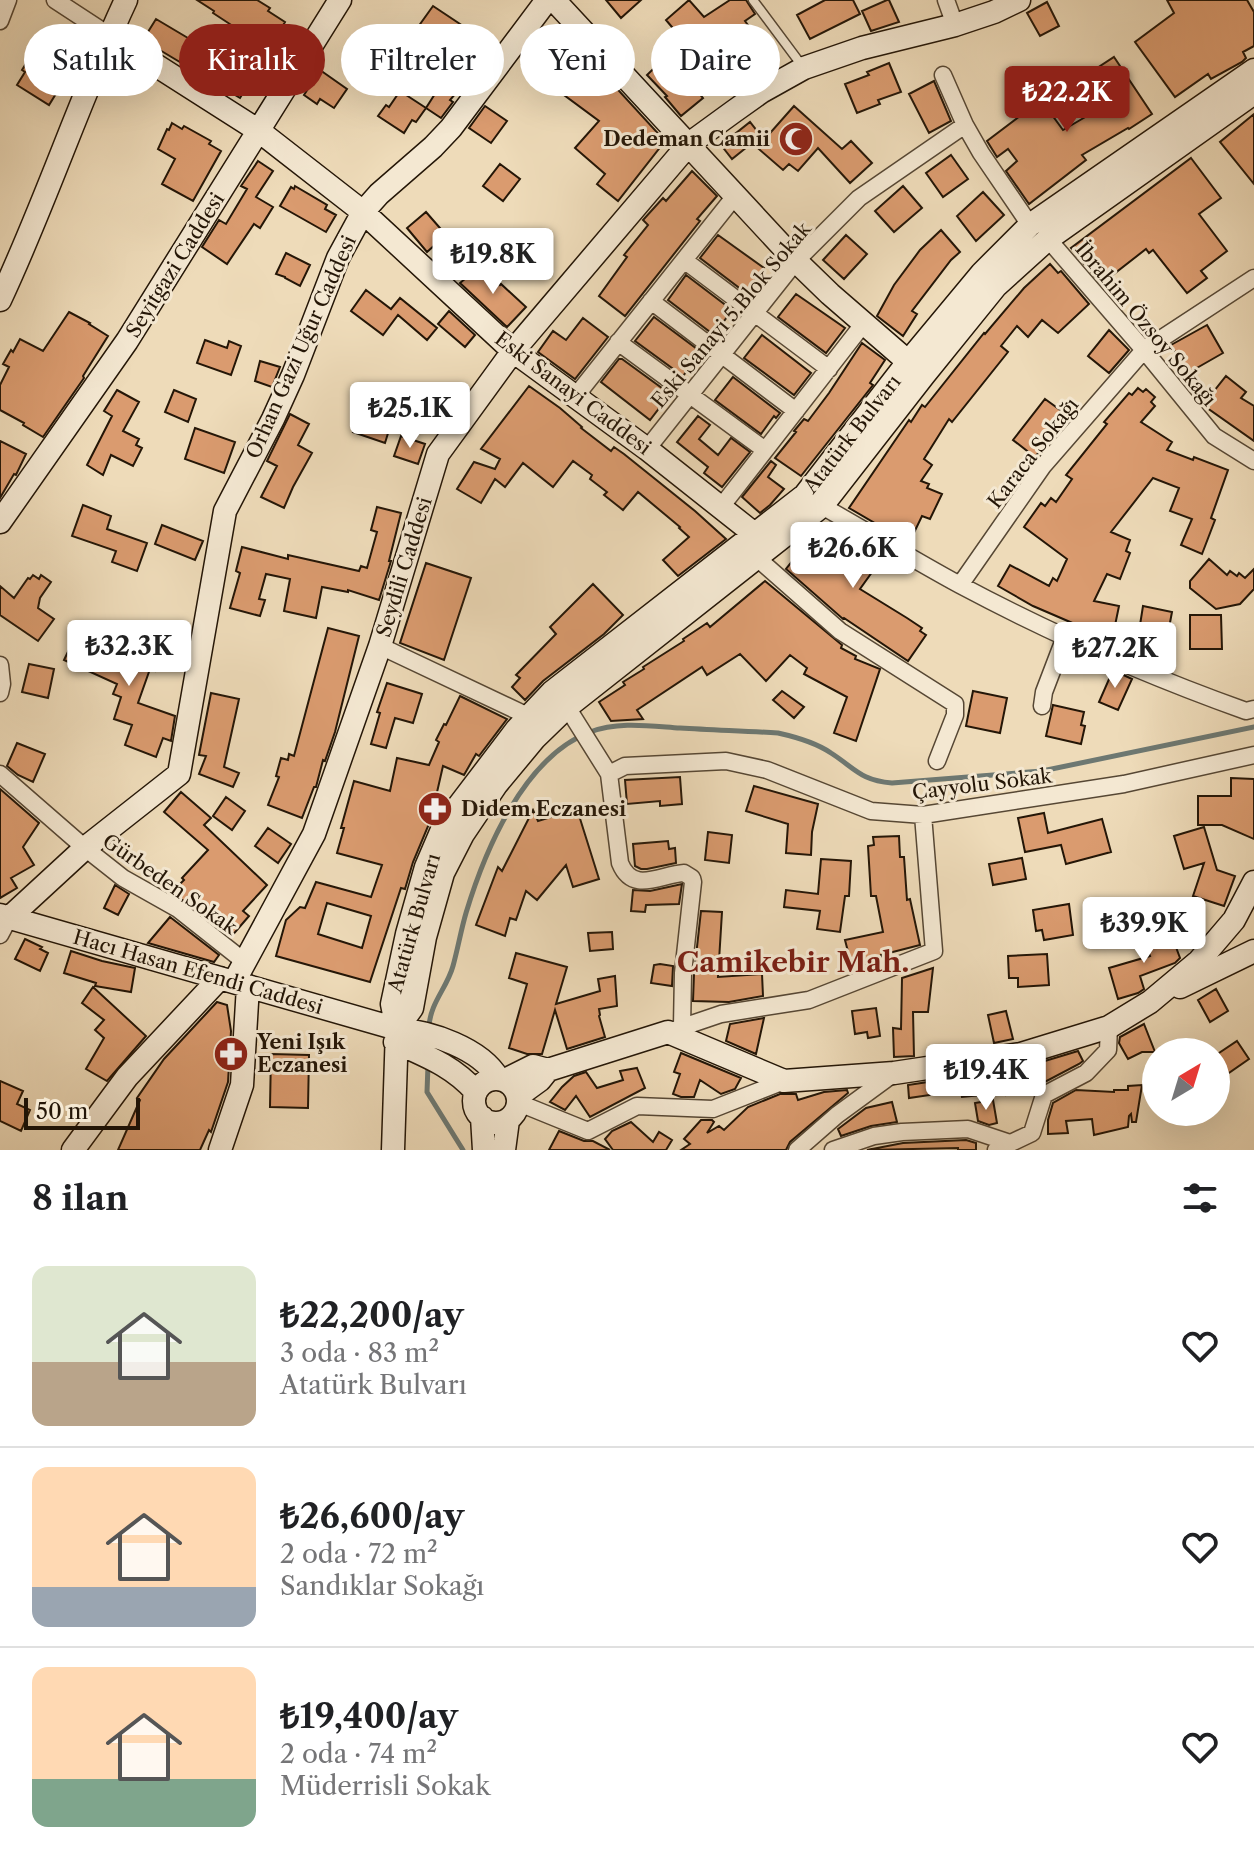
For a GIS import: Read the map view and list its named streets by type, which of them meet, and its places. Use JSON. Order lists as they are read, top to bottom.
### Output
{
  "streets": {
    "street": [
      "Seyitgazi Caddesi",
      "Eski Sanayi 5.Blok Sokak",
      "İbrahim Özsoy Sokağı",
      "Orhan Gazi Uğur Caddesi",
      "Eski Sanayi Caddesi",
      "Atatürk Bulvarı",
      "Karaca Sokağı",
      "Seydili Caddesi",
      "Çayyolu Sokak",
      "Gürbeden Sokak",
      "Hacı Hasan Efendi Caddesi"
    ]
  },
  "crossings": [
    ["Seyitgazi Caddesi", "Eski Sanayi Caddesi"],
    ["Eski Sanayi 5.Blok Sokak", "Eski Sanayi Caddesi"],
    ["İbrahim Özsoy Sokağı", "Atatürk Bulvarı"],
    ["İbrahim Özsoy Sokağı", "Karaca Sokağı"],
    ["Orhan Gazi Uğur Caddesi", "Eski Sanayi Caddesi"],
    ["Orhan Gazi Uğur Caddesi", "Gürbeden Sokak"],
    ["Orhan Gazi Uğur Caddesi", "Hacı Hasan Efendi Caddesi"],
    ["Eski Sanayi Caddesi", "Atatürk Bulvarı"],
    ["Eski Sanayi Caddesi", "Seydili Caddesi"],
    ["Atatürk Bulvarı", "Hacı Hasan Efendi Caddesi"],
    ["Seydili Caddesi", "Gürbeden Sokak"],
    ["Seydili Caddesi", "Hacı Hasan Efendi Caddesi"],
    ["Gürbeden Sokak", "Hacı Hasan Efendi Caddesi"]
  ],
  "districts": ["Camikebir Mah."],
  "places": {
    "mosque": ["Dedeman Camii"],
    "pharmacy": ["Didem Eczanesi", "Yeni Işık Eczanesi"]
  },
  "scale_bar": "50 m",
  "north": "top right",
  "page": {
    "chip": [
      "Satılık",
      "Kiralık",
      "Filtreler",
      "Yeni",
      "Daire"
    ],
    "price": [
      "₺22.2K",
      "₺19.8K",
      "₺25.1K",
      "₺26.6K",
      "₺32.3K",
      "₺27.2K",
      "₺39.9K",
      "₺19.4K"
    ],
    "scale": "50 m",
    "heading": "8 ilan",
    "list": [
      {
        "name": "₺22,200/ay",
        "note": "3 oda · 83 m² · Atatürk Bulvarı"
      },
      {
        "name": "₺26,600/ay",
        "note": "2 oda · 72 m² · Sandıklar Sokağı"
      },
      {
        "name": "₺19,400/ay",
        "note": "2 oda · 74 m² · Müderrisli Sokak"
      }
    ]
  }
}
